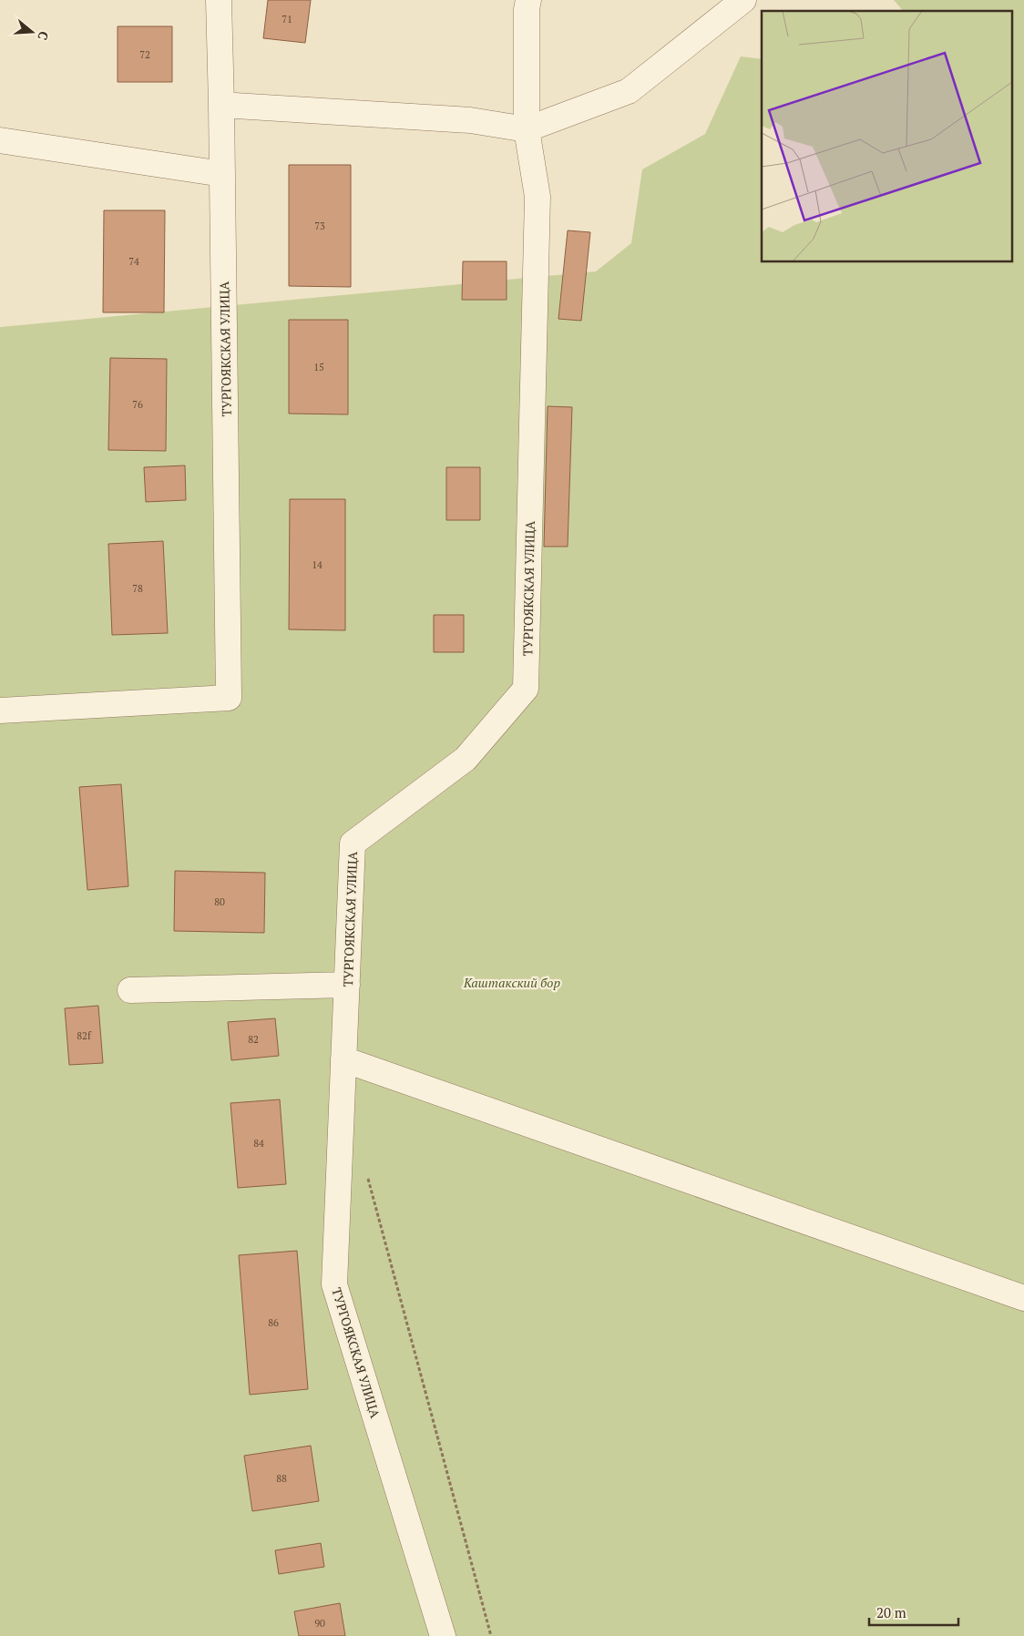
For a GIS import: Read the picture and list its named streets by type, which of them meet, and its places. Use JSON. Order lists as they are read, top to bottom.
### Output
{
  "streets": {
    "street": ["ТУРГОЯКСКАЯ УЛИЦА"]
  },
  "parks": ["Каштакский бор"],
  "house_numbers": [
    "71",
    "72",
    "73",
    "74",
    "15",
    "76",
    "14",
    "78",
    "80",
    "82f",
    "82",
    "84",
    "86",
    "88",
    "90"
  ],
  "scale_bar": "20 m",
  "north": "right"
}
